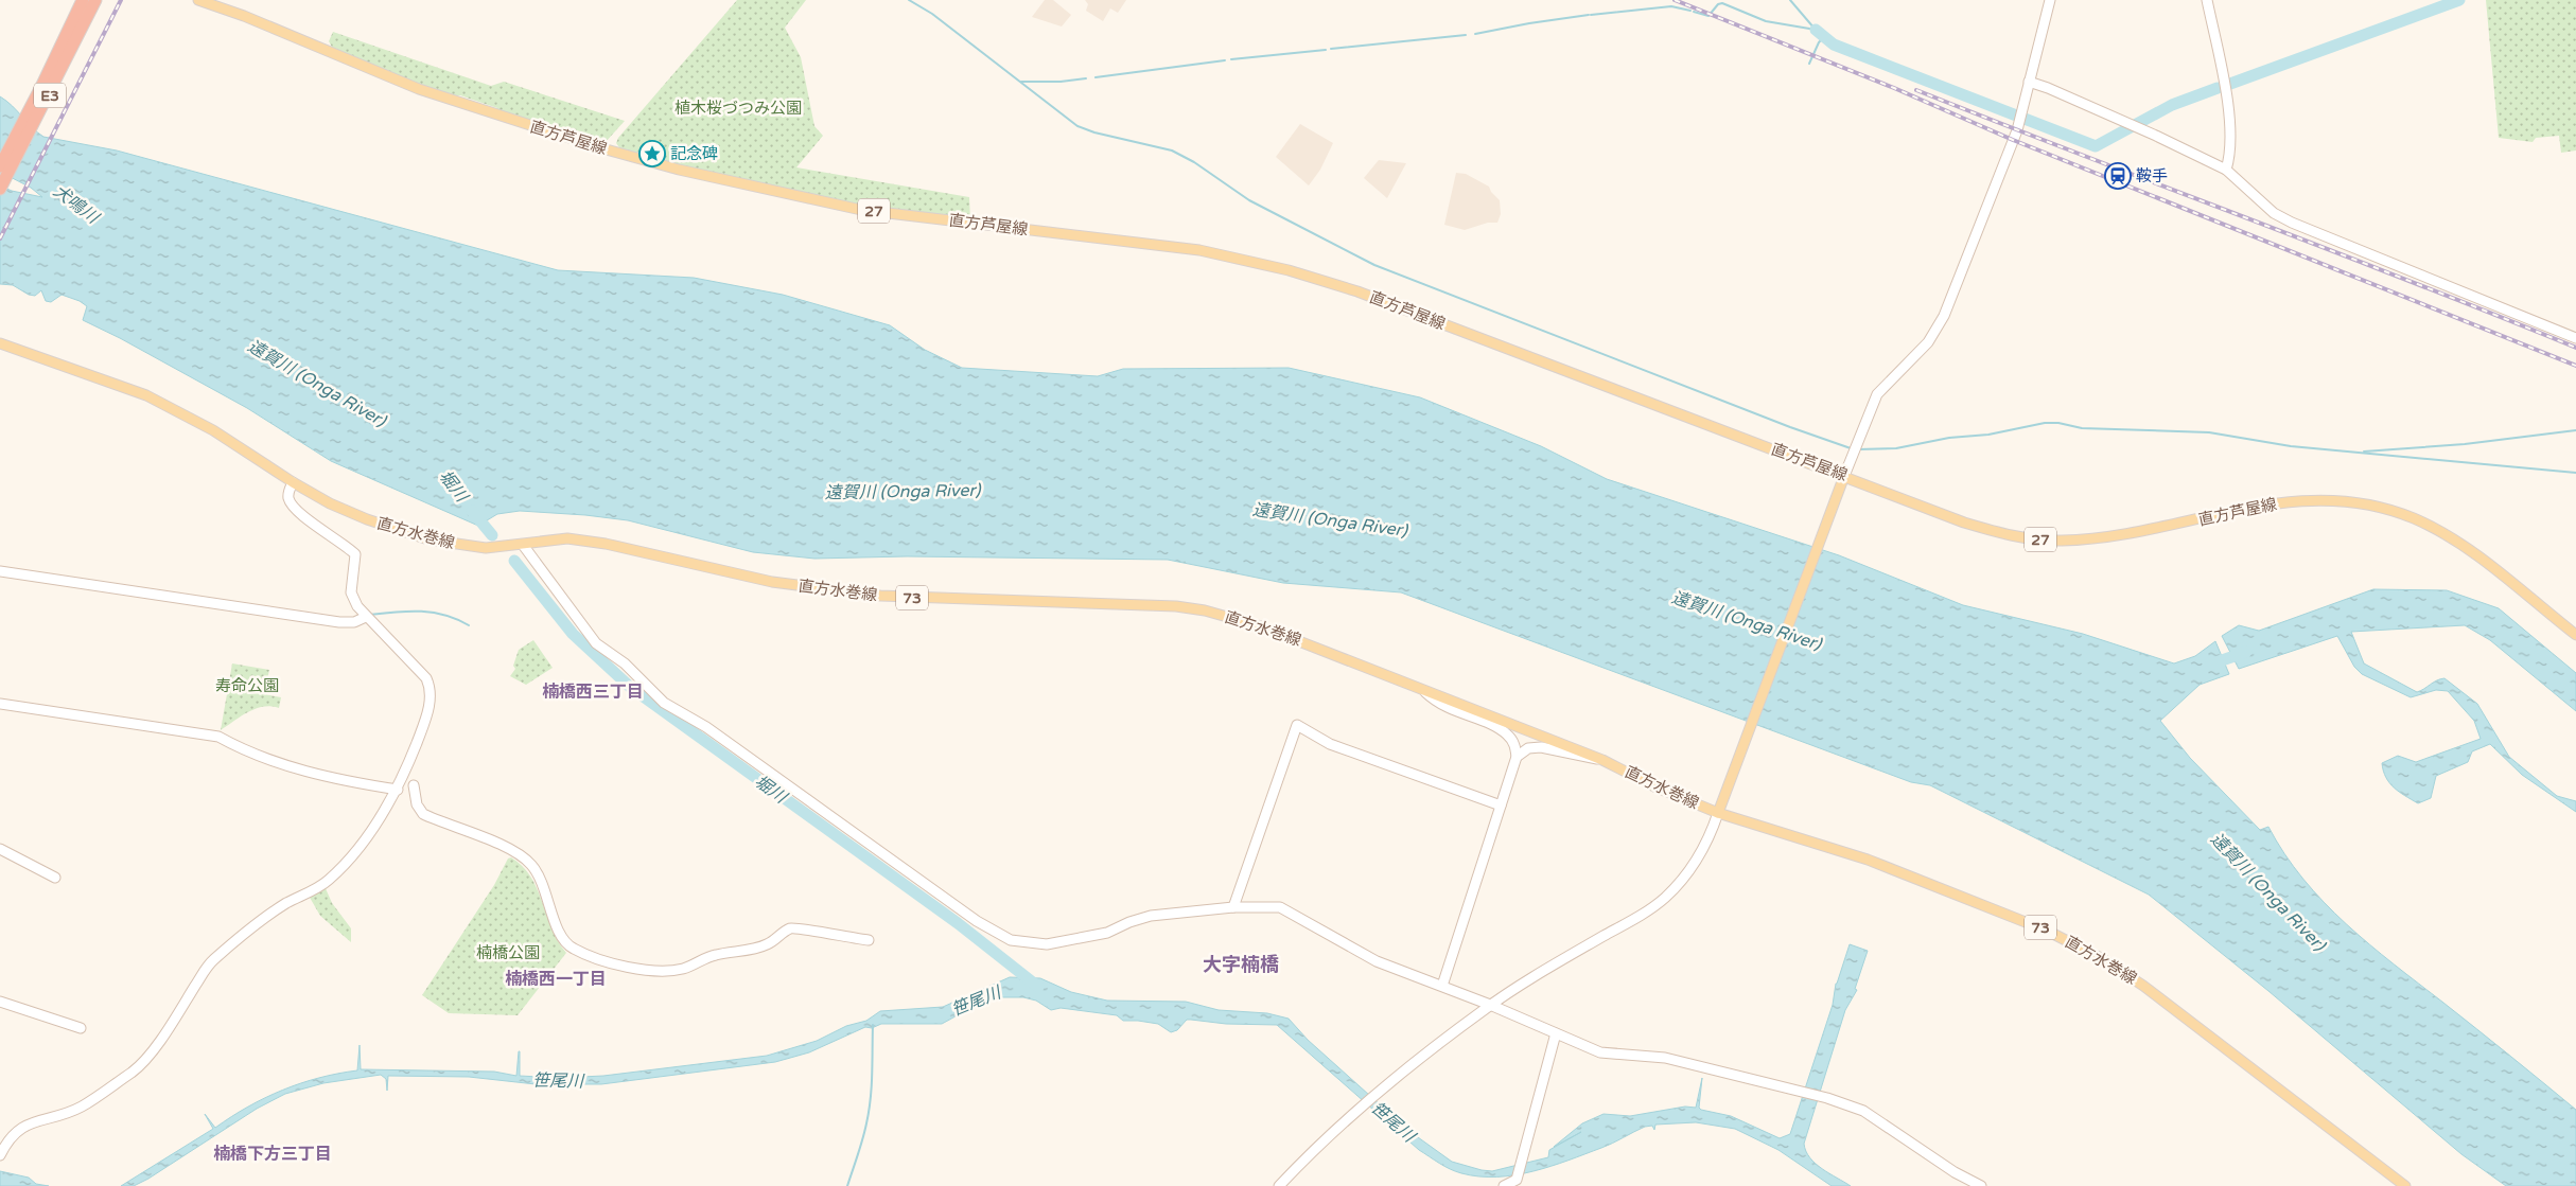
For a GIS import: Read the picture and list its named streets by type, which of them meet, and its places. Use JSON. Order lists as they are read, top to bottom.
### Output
{
  "streets": {
    "highway": ["E3"],
    "main road": [
      "直方芦屋線",
      "27",
      "直方水巻線",
      "73"
    ]
  },
  "crossings": [
    ["直方芦屋線", "直方水巻線"]
  ],
  "districts": [
    "楠橋西三丁目",
    "大字楠橋",
    "楠橋西一丁目",
    "楠橋下方三丁目"
  ],
  "water": [
    "犬鳴川",
    "遠賀川 (Onga River)",
    "堀川",
    "笹尾川"
  ],
  "parks": ["植木桜づつみ公園", "寿命公園", "楠橋公園"],
  "places": {
    "place": ["記念碑"],
    "station": ["鞍手"]
  }
}
